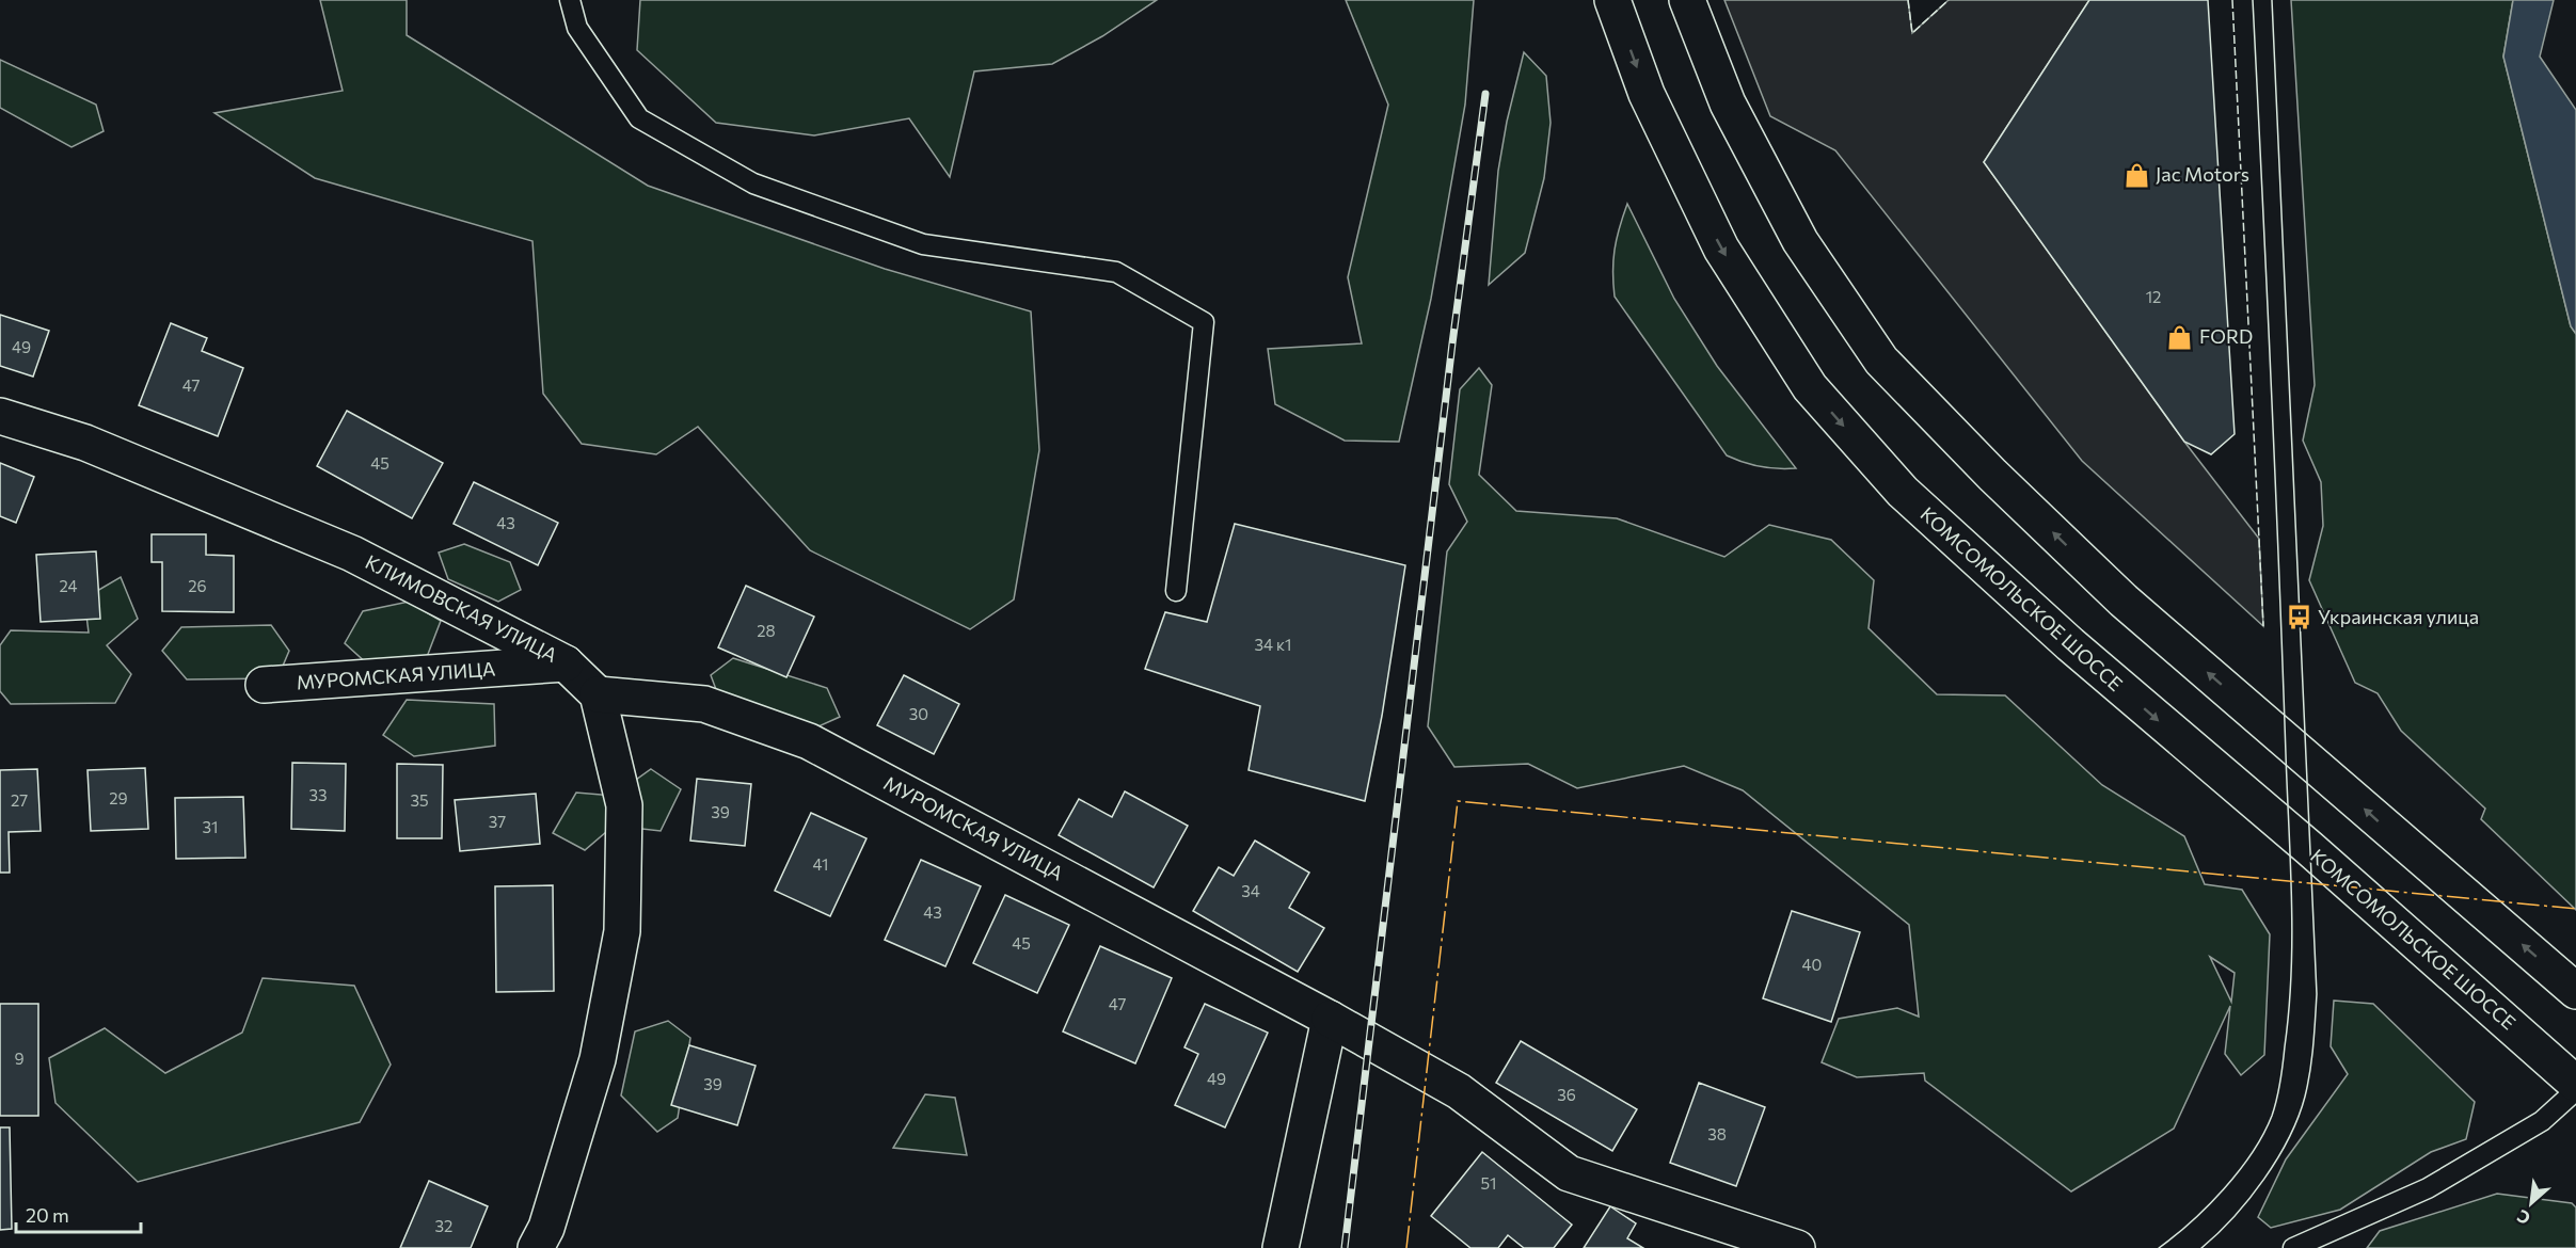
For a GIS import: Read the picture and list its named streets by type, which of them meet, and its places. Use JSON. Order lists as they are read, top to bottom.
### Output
{
  "streets": {
    "street": ["КОМСОМОЛЬСКОЕ ШОССЕ", "КЛИМОВСКАЯ УЛИЦА", "МУРОМСКАЯ УЛИЦА"]
  },
  "crossings": [
    ["КЛИМОВСКАЯ УЛИЦА", "МУРОМСКАЯ УЛИЦА"]
  ],
  "places": {
    "shop": ["Jac Motors", "FORD"],
    "bus stop": ["Украинская улица"]
  },
  "house_numbers": [
    "12",
    "49",
    "47",
    "45",
    "43",
    "24",
    "26",
    "28",
    "34 к1",
    "30",
    "33",
    "29",
    "27",
    "35",
    "39",
    "37",
    "31",
    "41",
    "34",
    "43",
    "45",
    "40",
    "47",
    "9",
    "49",
    "39",
    "36",
    "38",
    "51",
    "32"
  ],
  "scale_bar": "20 m",
  "north": "bottom left"
}
